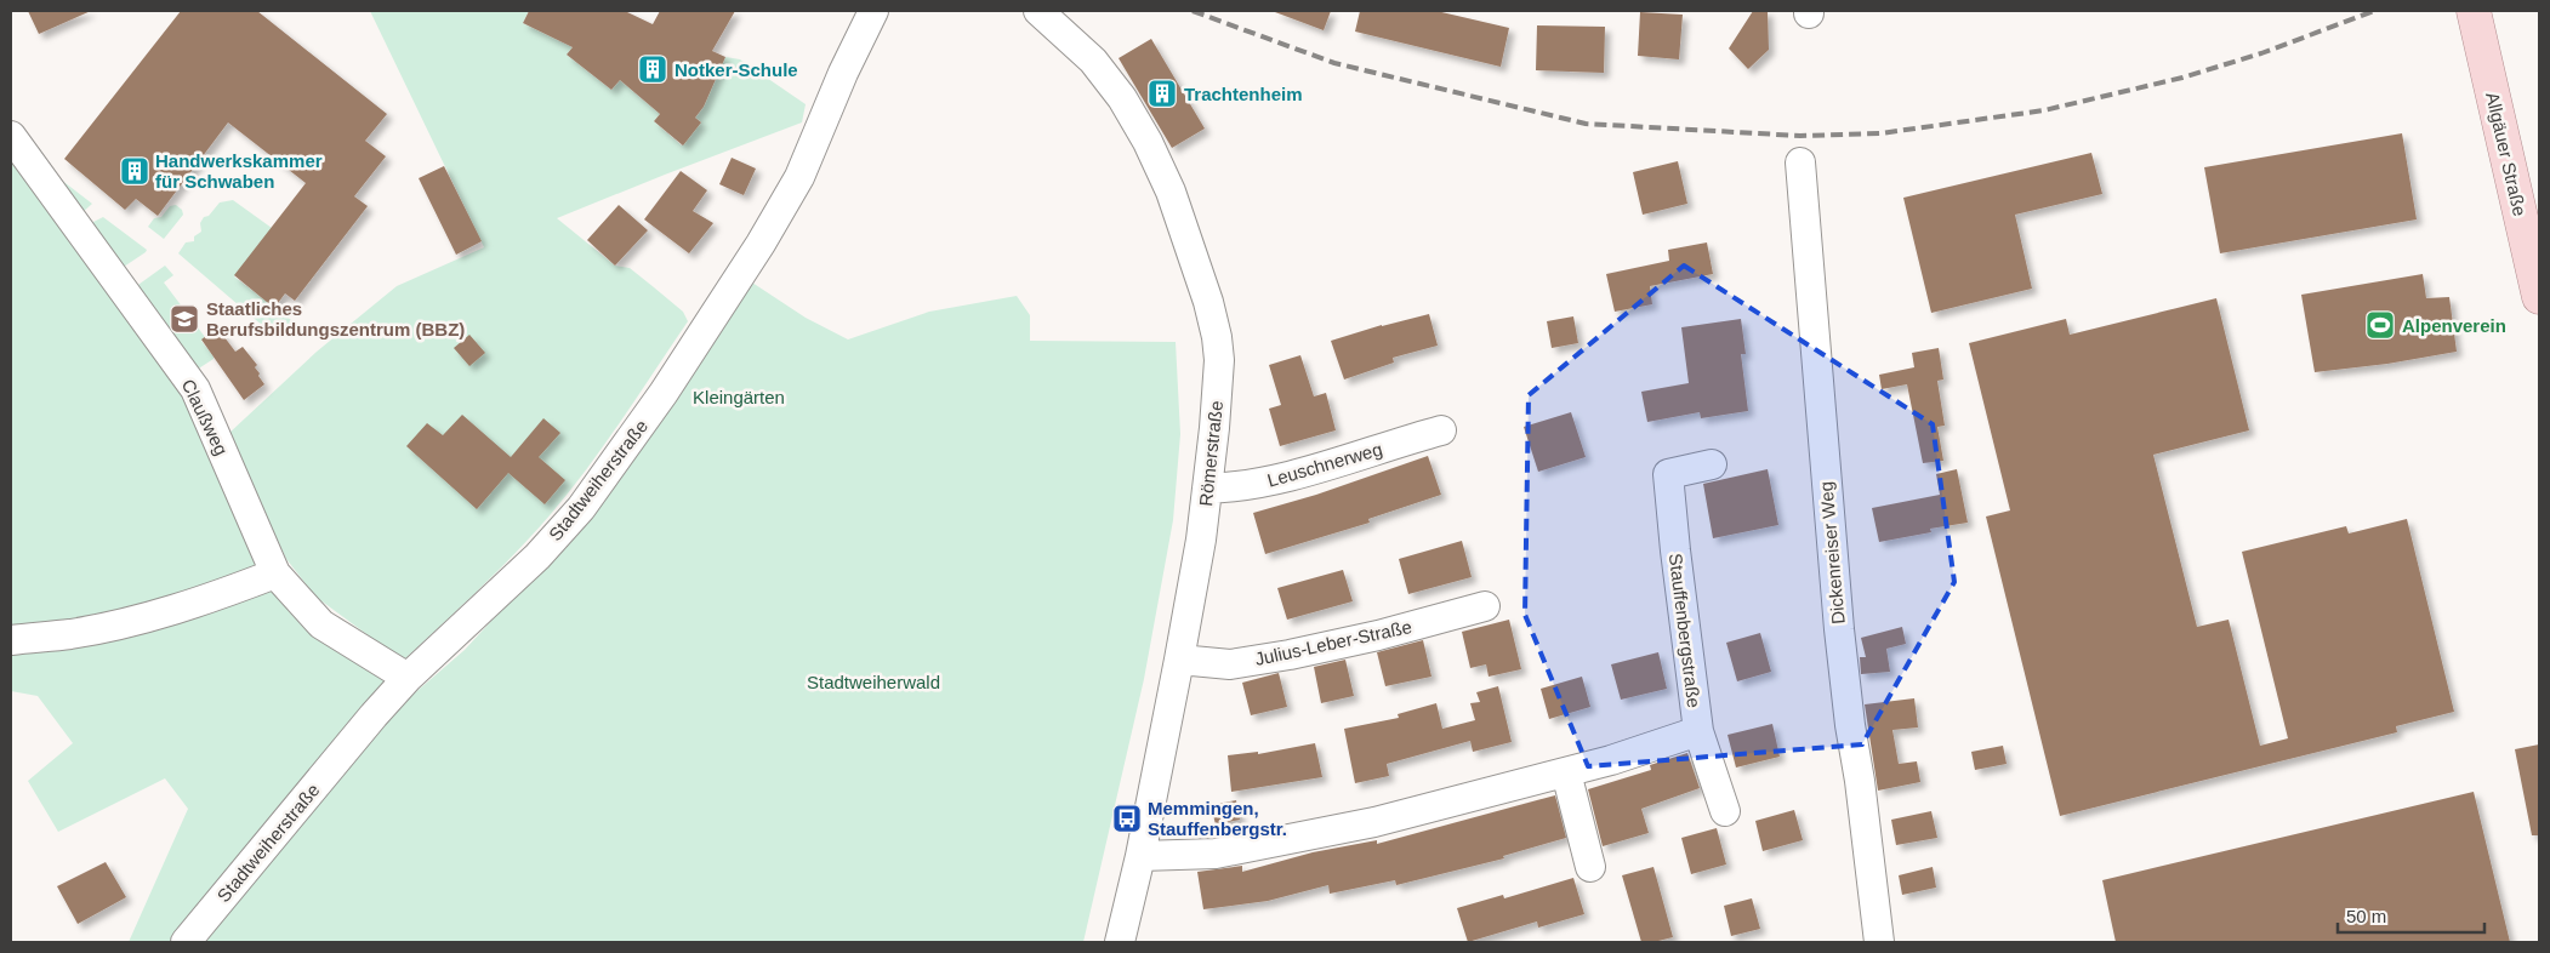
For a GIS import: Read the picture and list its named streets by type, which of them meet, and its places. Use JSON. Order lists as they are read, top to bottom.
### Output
{
  "streets": {
    "main road": ["Allgäuer Straße"],
    "street": [
      "Claußweg",
      "Römerstraße",
      "Leuschnerweg",
      "Stadtweiherstraße",
      "Dickenreiser Weg",
      "Stauffenbergstraße",
      "Julius-Leber-Straße"
    ]
  },
  "crossings": [
    ["Claußweg", "Stadtweiherstraße"],
    ["Römerstraße", "Leuschnerweg"],
    ["Römerstraße", "Stauffenbergstraße"],
    ["Römerstraße", "Julius-Leber-Straße"]
  ],
  "parks": ["Kleingärten", "Stadtweiherwald"],
  "places": {
    "building": ["Notker-Schule", "Trachtenheim", "Handwerkskammer für Schwaben"],
    "school or university": ["Staatliches Berufsbildungszentrum (BBZ)"],
    "sports": ["Alpenverein"],
    "bus stop": ["Memmingen, Stauffenbergstr."]
  },
  "scale_bar": "50 m"
}
